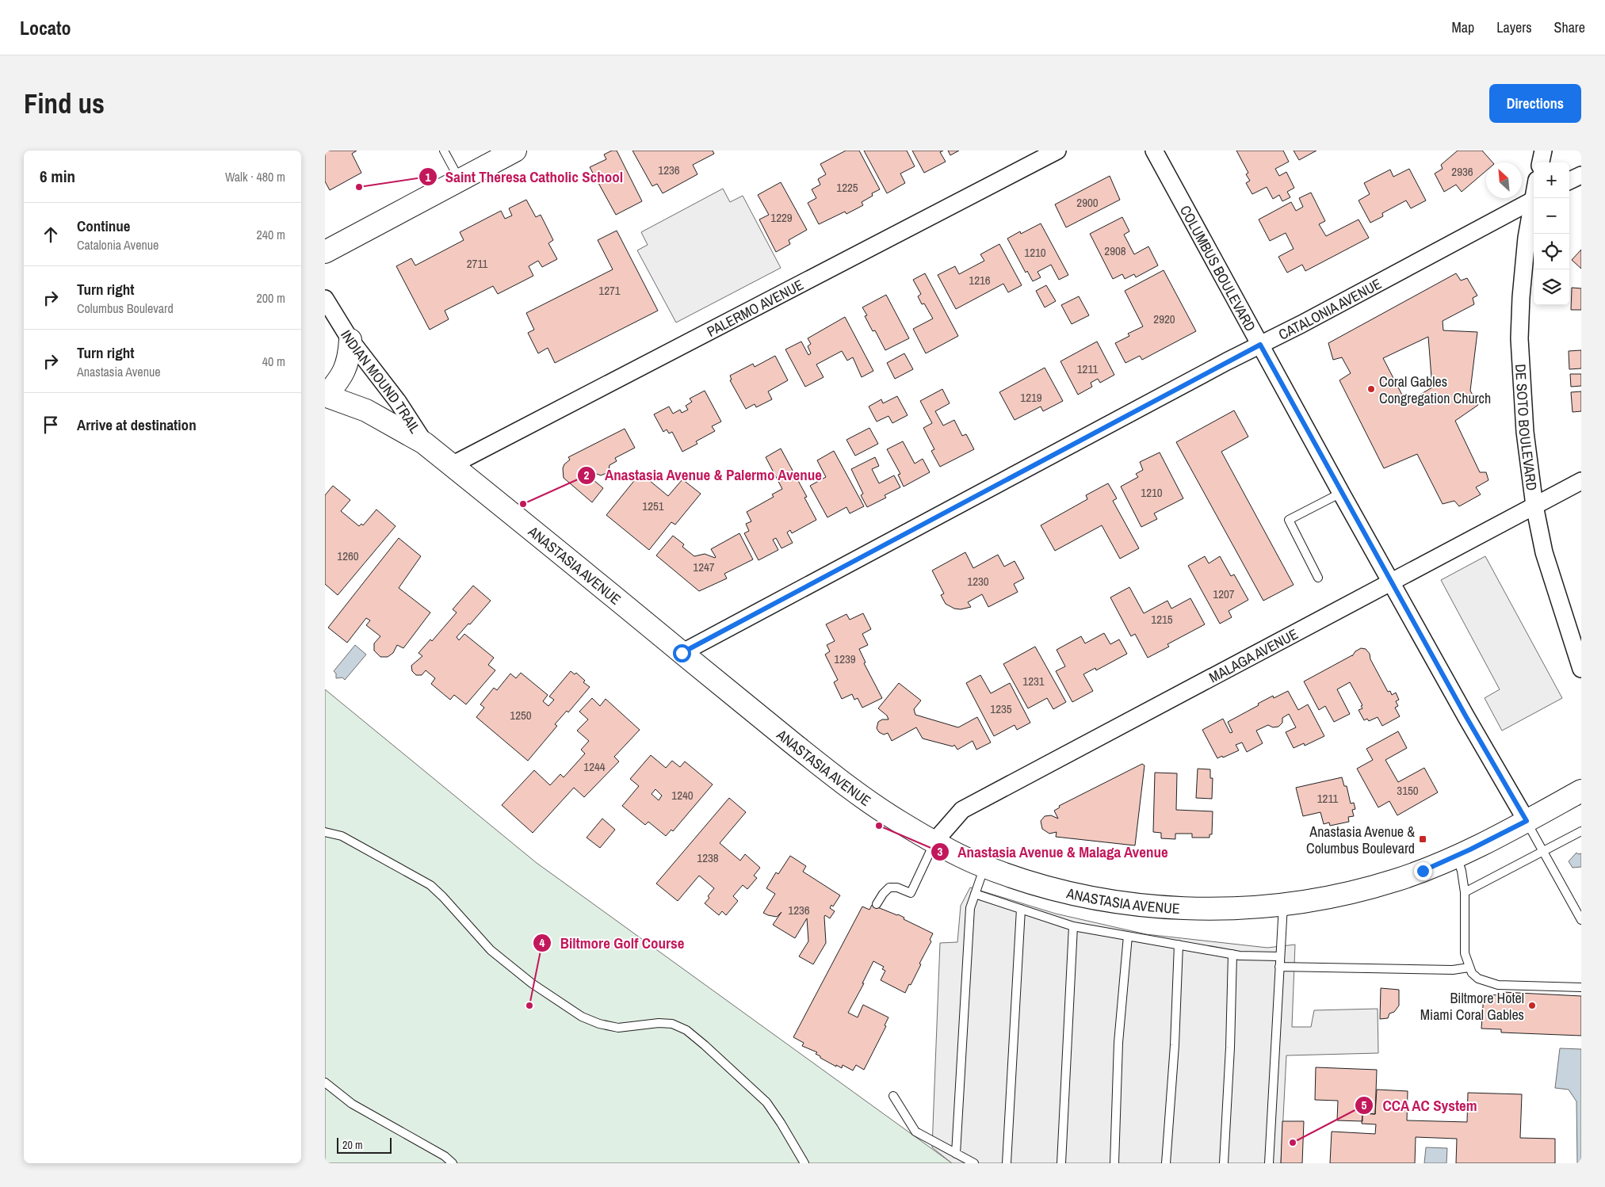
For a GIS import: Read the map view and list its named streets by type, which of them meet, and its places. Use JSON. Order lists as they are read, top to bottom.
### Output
{
  "streets": {
    "street": [
      "COLUMBUS BOULEVARD",
      "PALERMO AVENUE",
      "CATALONIA AVENUE",
      "INDIAN MOUND TRAIL",
      "DE SOTO BOULEVARD",
      "ANASTASIA AVENUE",
      "MALAGA AVENUE"
    ]
  },
  "crossings": [
    ["COLUMBUS BOULEVARD", "CATALONIA AVENUE"],
    ["COLUMBUS BOULEVARD", "ANASTASIA AVENUE"],
    ["COLUMBUS BOULEVARD", "MALAGA AVENUE"],
    ["PALERMO AVENUE", "ANASTASIA AVENUE"],
    ["CATALONIA AVENUE", "ANASTASIA AVENUE"],
    ["INDIAN MOUND TRAIL", "ANASTASIA AVENUE"],
    ["DE SOTO BOULEVARD", "MALAGA AVENUE"],
    ["ANASTASIA AVENUE", "MALAGA AVENUE"]
  ],
  "places": {
    "other": [
      "Saint Theresa Catholic School",
      "Coral Gables Congregation Church",
      "Anastasia Avenue & Palermo Avenue",
      "Anastasia Avenue & Malaga Avenue",
      "Biltmore Golf Course",
      "Biltmore Hotel Miami Coral Gables",
      "CCA AC System"
    ],
    "transit": ["Anastasia Avenue & Columbus Boulevard"]
  },
  "house_numbers": [
    "1236",
    "2936",
    "1225",
    "2900",
    "1229",
    "2908",
    "1210",
    "2711",
    "1216",
    "1271",
    "2920",
    "1211",
    "1219",
    "1210",
    "1251",
    "1260",
    "1247",
    "1230",
    "1207",
    "1215",
    "1239",
    "1231",
    "1235",
    "1250",
    "1244",
    "3150",
    "1240",
    "1211",
    "1238",
    "1236"
  ],
  "scale_bar": "20 m",
  "north": "top left",
  "page": {
    "header": "Locato",
    "nav": ["Map", "Layers", "Share"],
    "buttons": "Directions",
    "title": "Find us",
    "heading": ["6 min", "Walk · 480 m"],
    "map_buttons": ["+", "−"],
    "list": [
      ["Continue", "Catalonia Avenue", "240 m"],
      ["Turn right", "Columbus Boulevard", "200 m"],
      ["Turn right", "Anastasia Avenue", "40 m"],
      "Arrive at destination"
    ],
    "scale": "20 m"
  }
}
